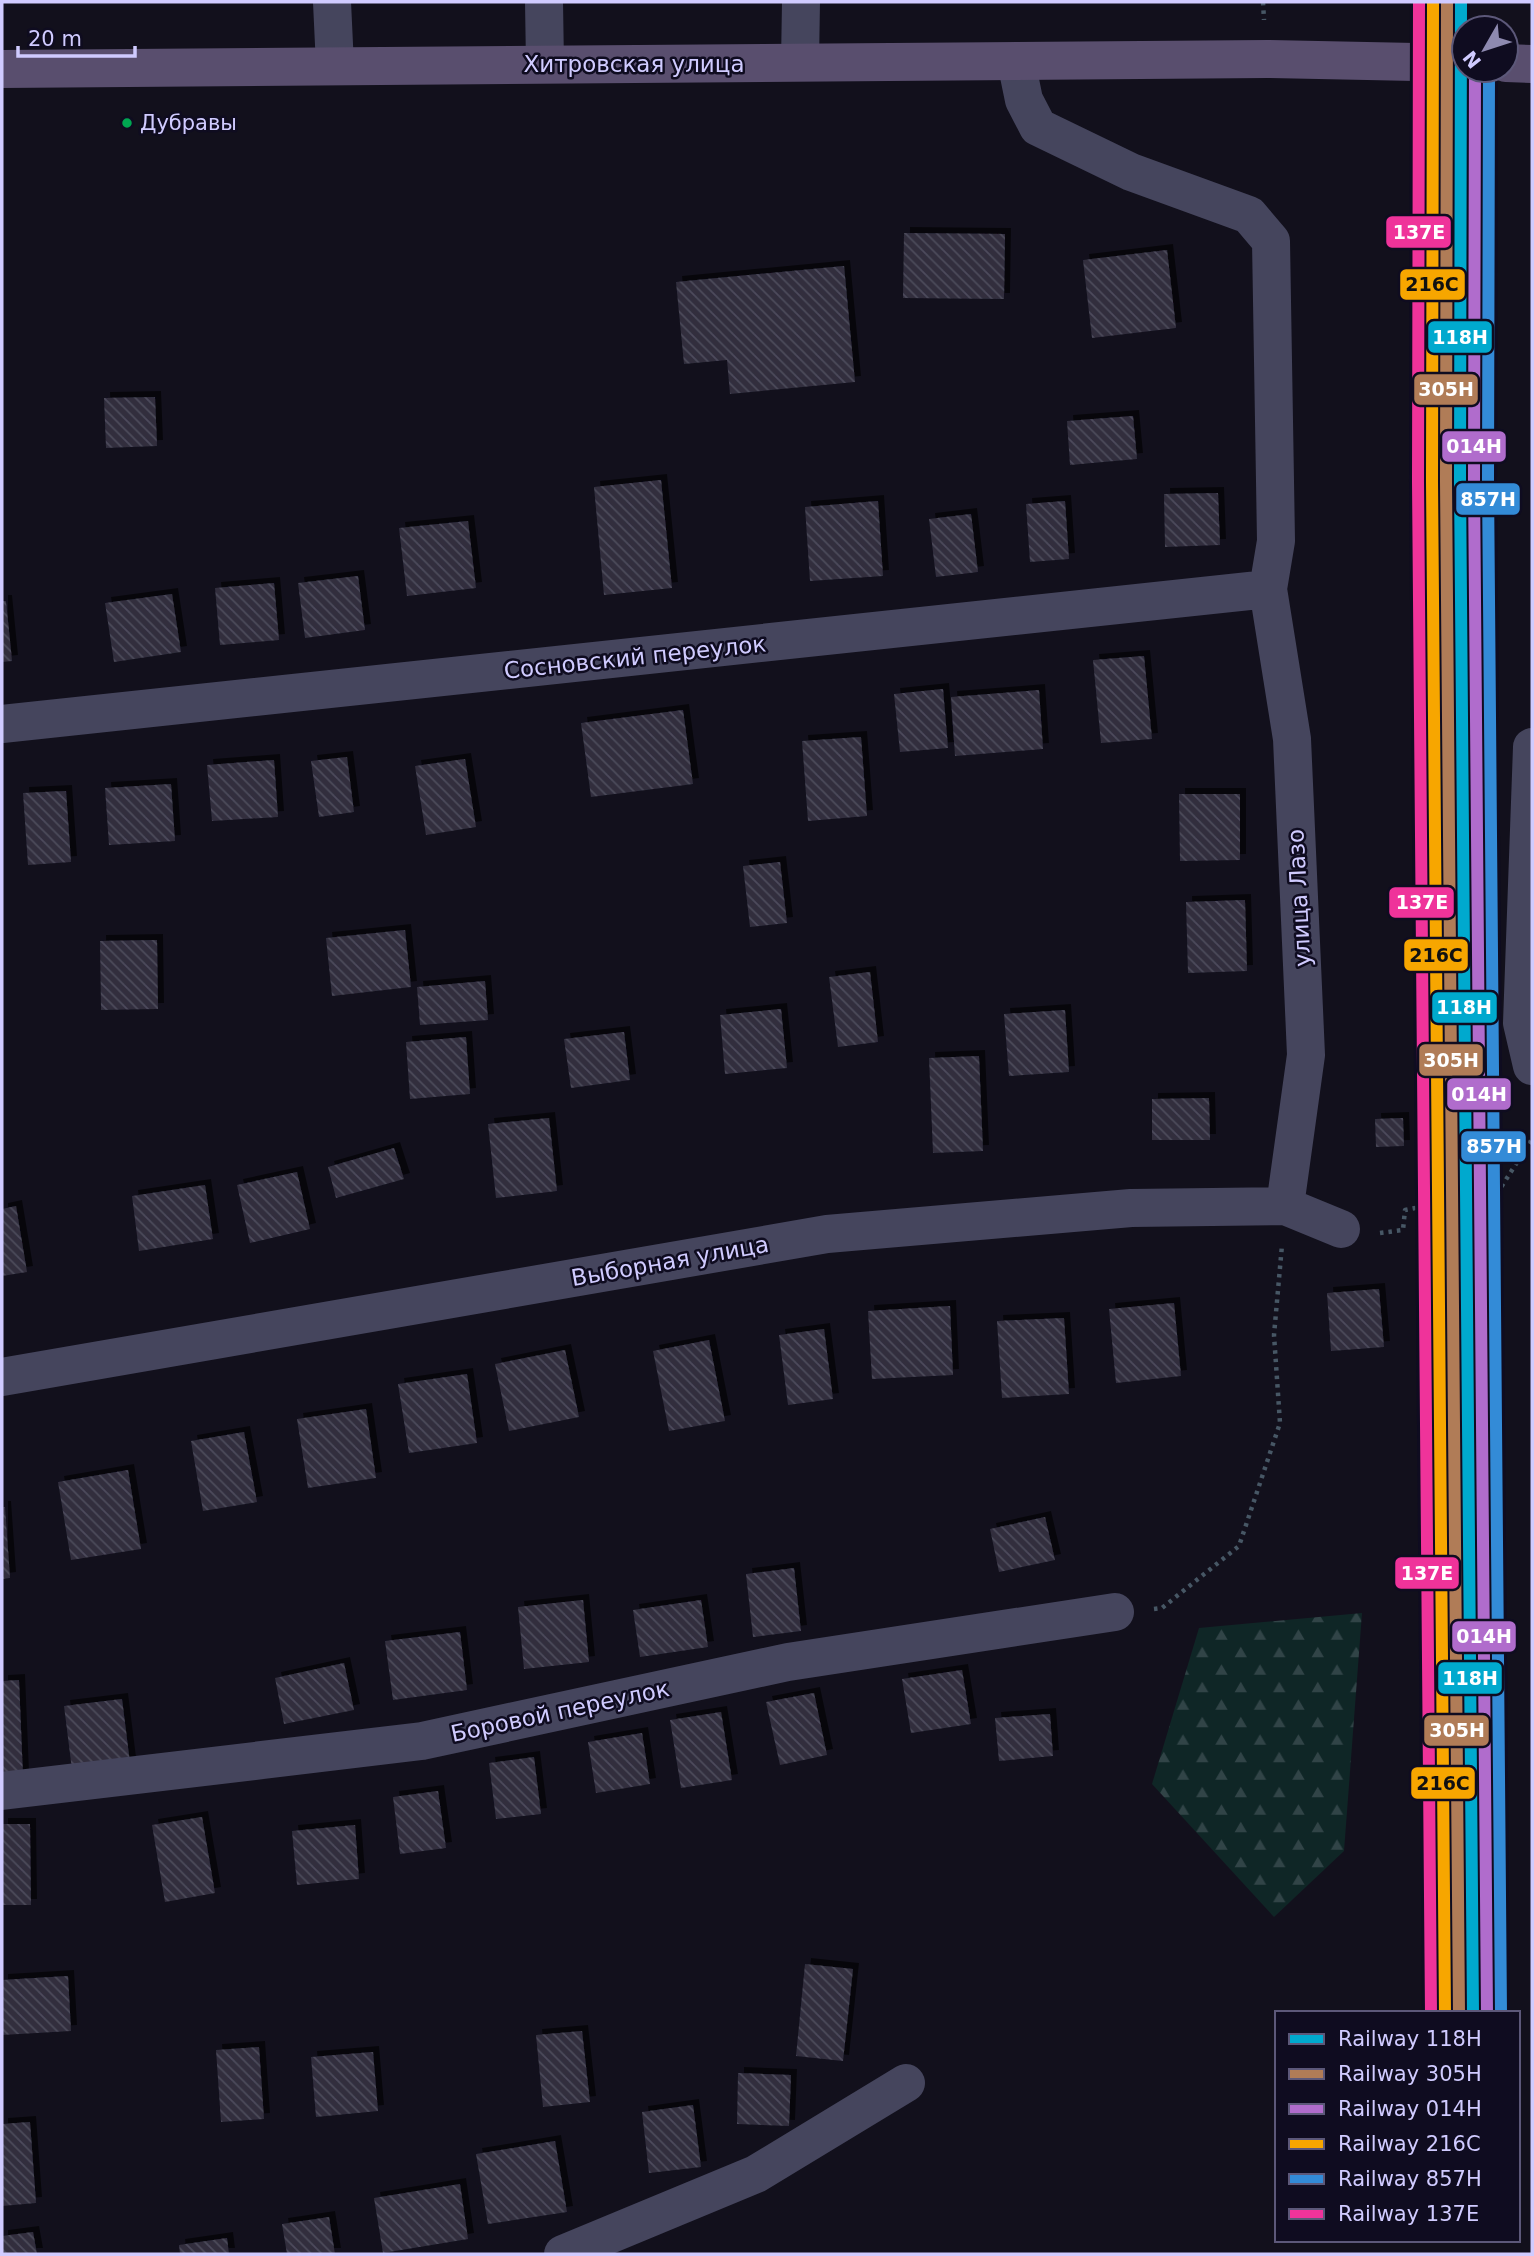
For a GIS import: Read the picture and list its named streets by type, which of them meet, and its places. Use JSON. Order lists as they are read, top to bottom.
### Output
{
  "streets": {
    "main road": ["Хитровская улица"],
    "street": [
      "Сосновский переулок",
      "улица Лазо",
      "Выборная улица",
      "Боровой переулок"
    ]
  },
  "crossings": [
    ["Хитровская улица", "улица Лазо"],
    ["Сосновский переулок", "улица Лазо"],
    ["улица Лазо", "Выборная улица"]
  ],
  "places": ["Дубравы"],
  "lines": [
    "rail line 118Н",
    "rail line 305Н",
    "rail line 216С",
    "rail line 137Е",
    "rail line 014Н",
    "rail line 857Н"
  ],
  "legend": [
    "Railway 118Н",
    "Railway 305Н",
    "Railway 014Н",
    "Railway 216С",
    "Railway 857Н",
    "Railway 137Е"
  ],
  "scale_bar": "20 m",
  "north": "bottom left"
}
